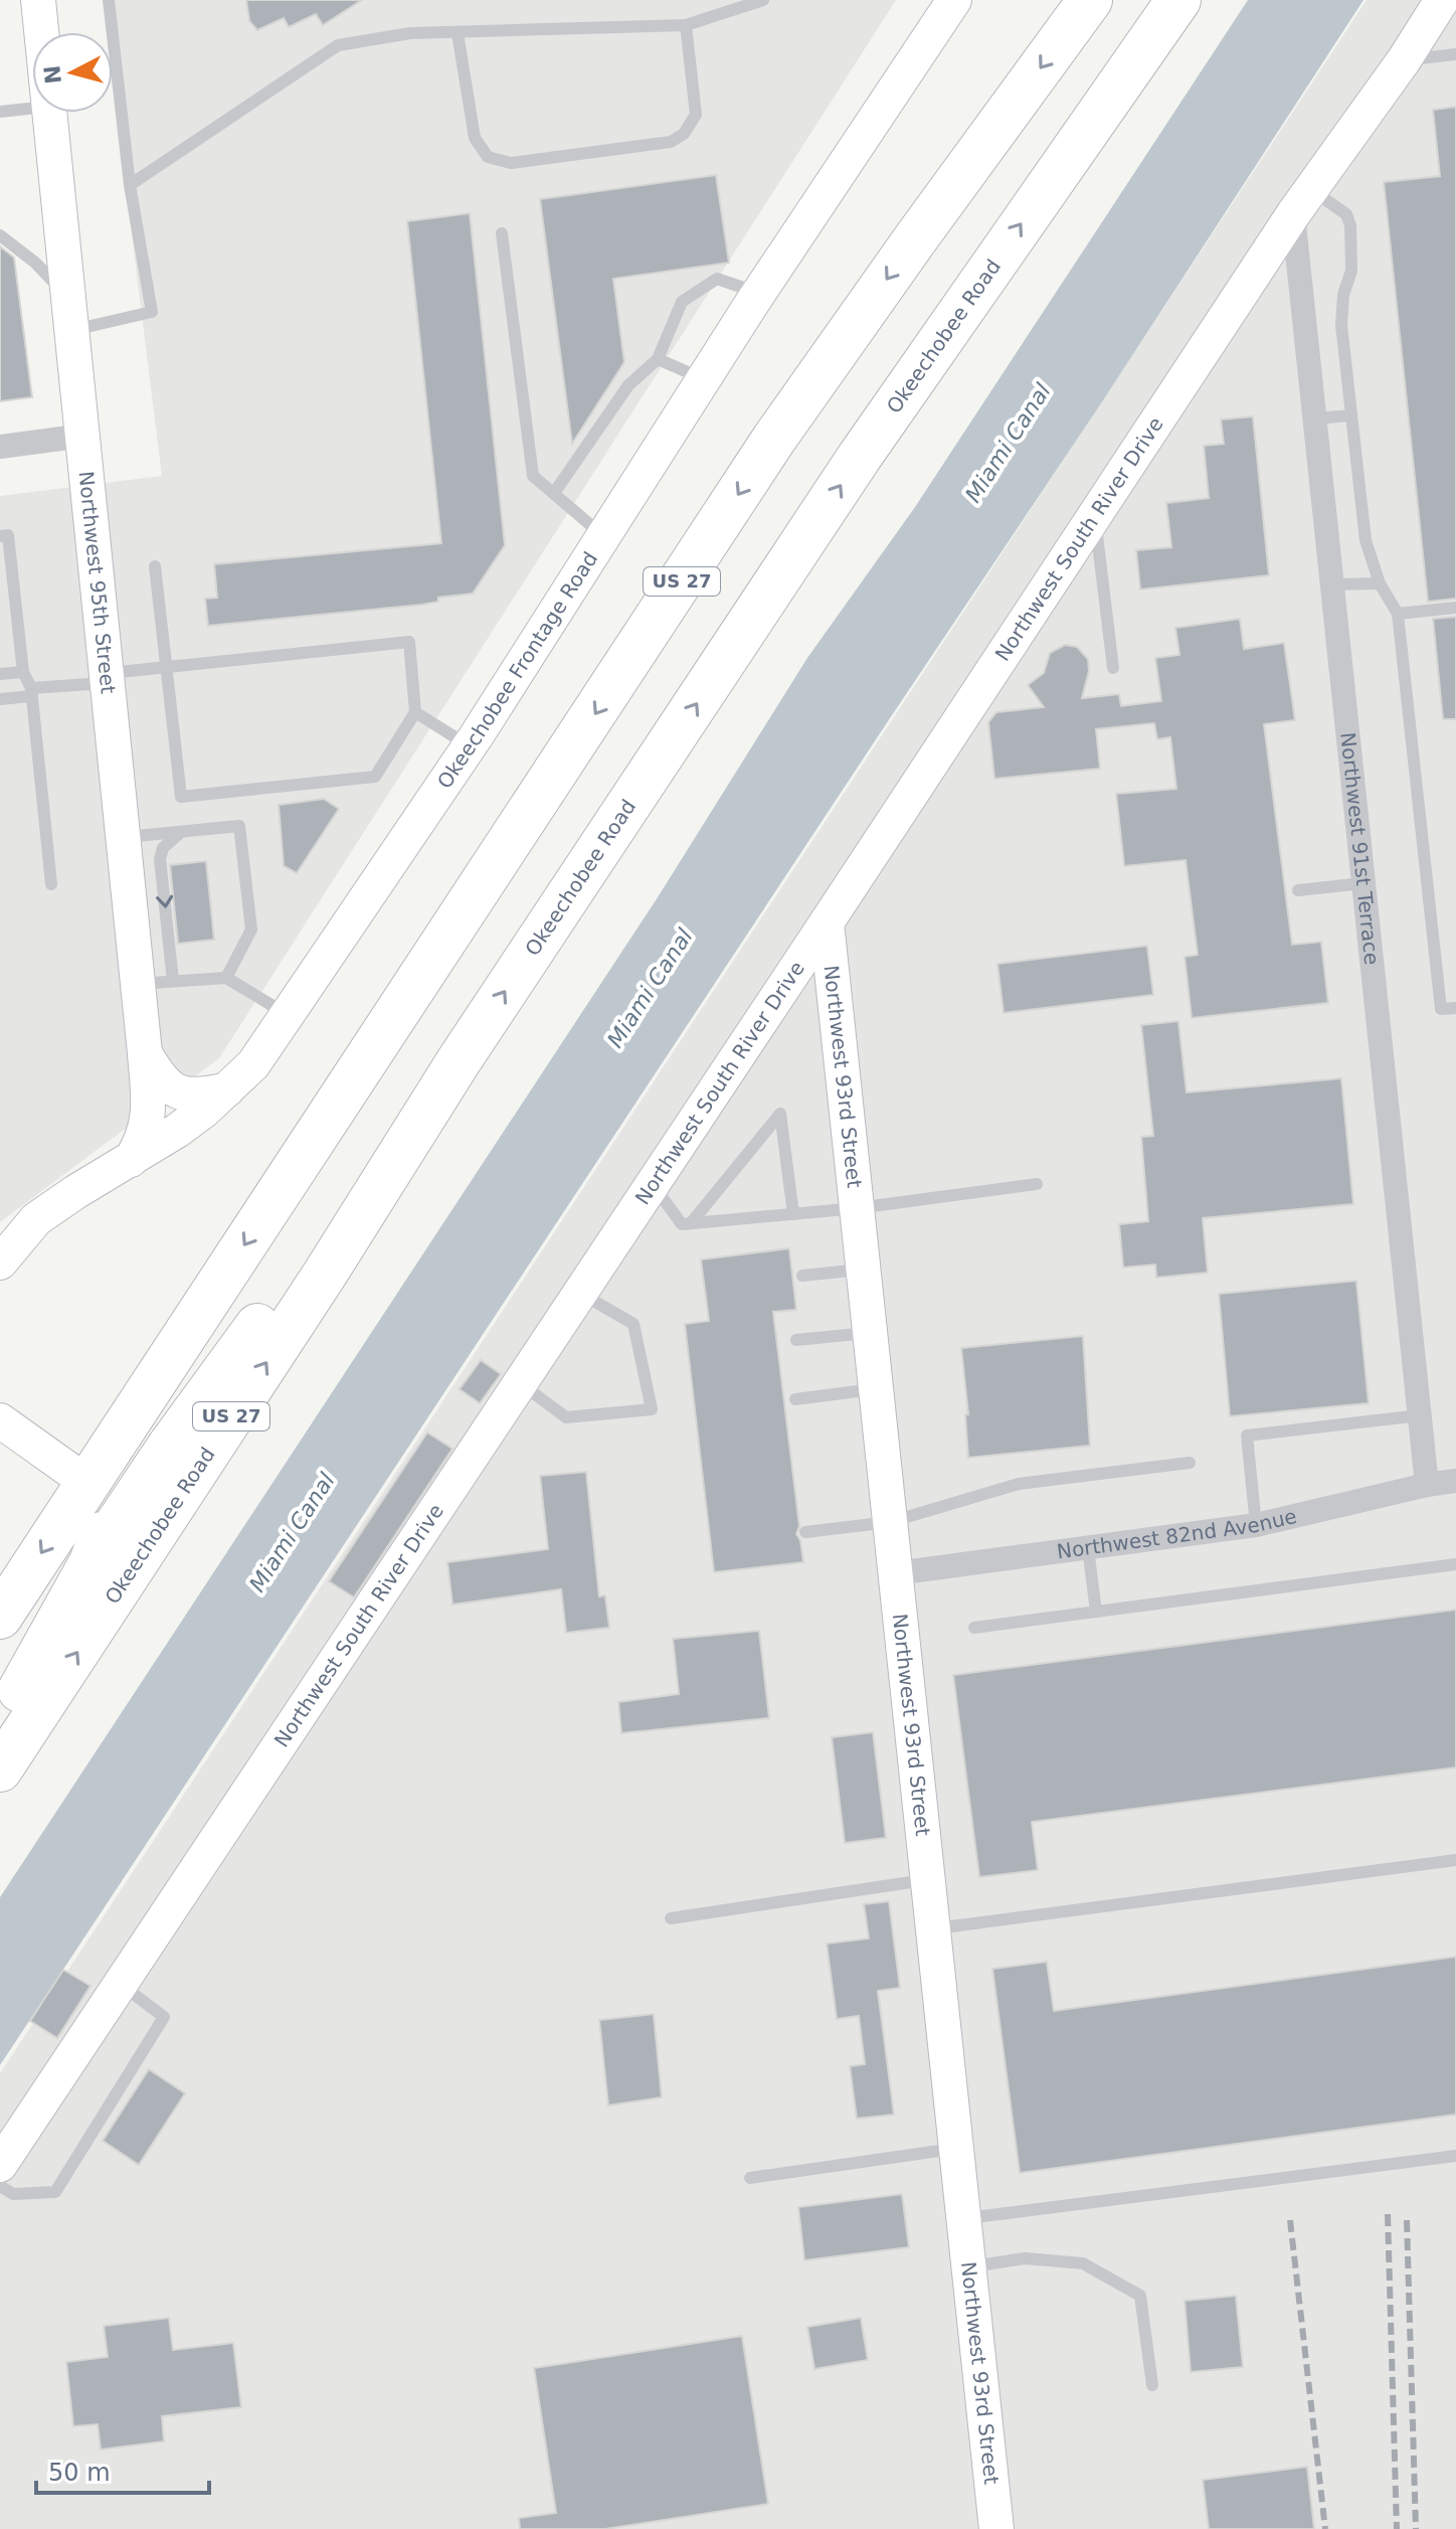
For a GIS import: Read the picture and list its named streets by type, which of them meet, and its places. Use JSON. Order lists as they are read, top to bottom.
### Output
{
  "streets": {
    "highway": ["Okeechobee Road", "US 27"],
    "street": [
      "Northwest South River Drive",
      "Northwest 95th Street",
      "Okeechobee Frontage Road",
      "Northwest 91st Terrace",
      "Northwest 93rd Street",
      "Northwest 82nd Avenue"
    ]
  },
  "crossings": [
    ["Northwest South River Drive", "Northwest 91st Terrace"],
    ["Northwest South River Drive", "Northwest 93rd Street"],
    ["Northwest 95th Street", "Okeechobee Frontage Road"],
    ["Northwest 91st Terrace", "Northwest 82nd Avenue"],
    ["Northwest 93rd Street", "Northwest 82nd Avenue"]
  ],
  "water": ["Miami Canal"],
  "scale_bar": "50 m",
  "north": "left"
}
